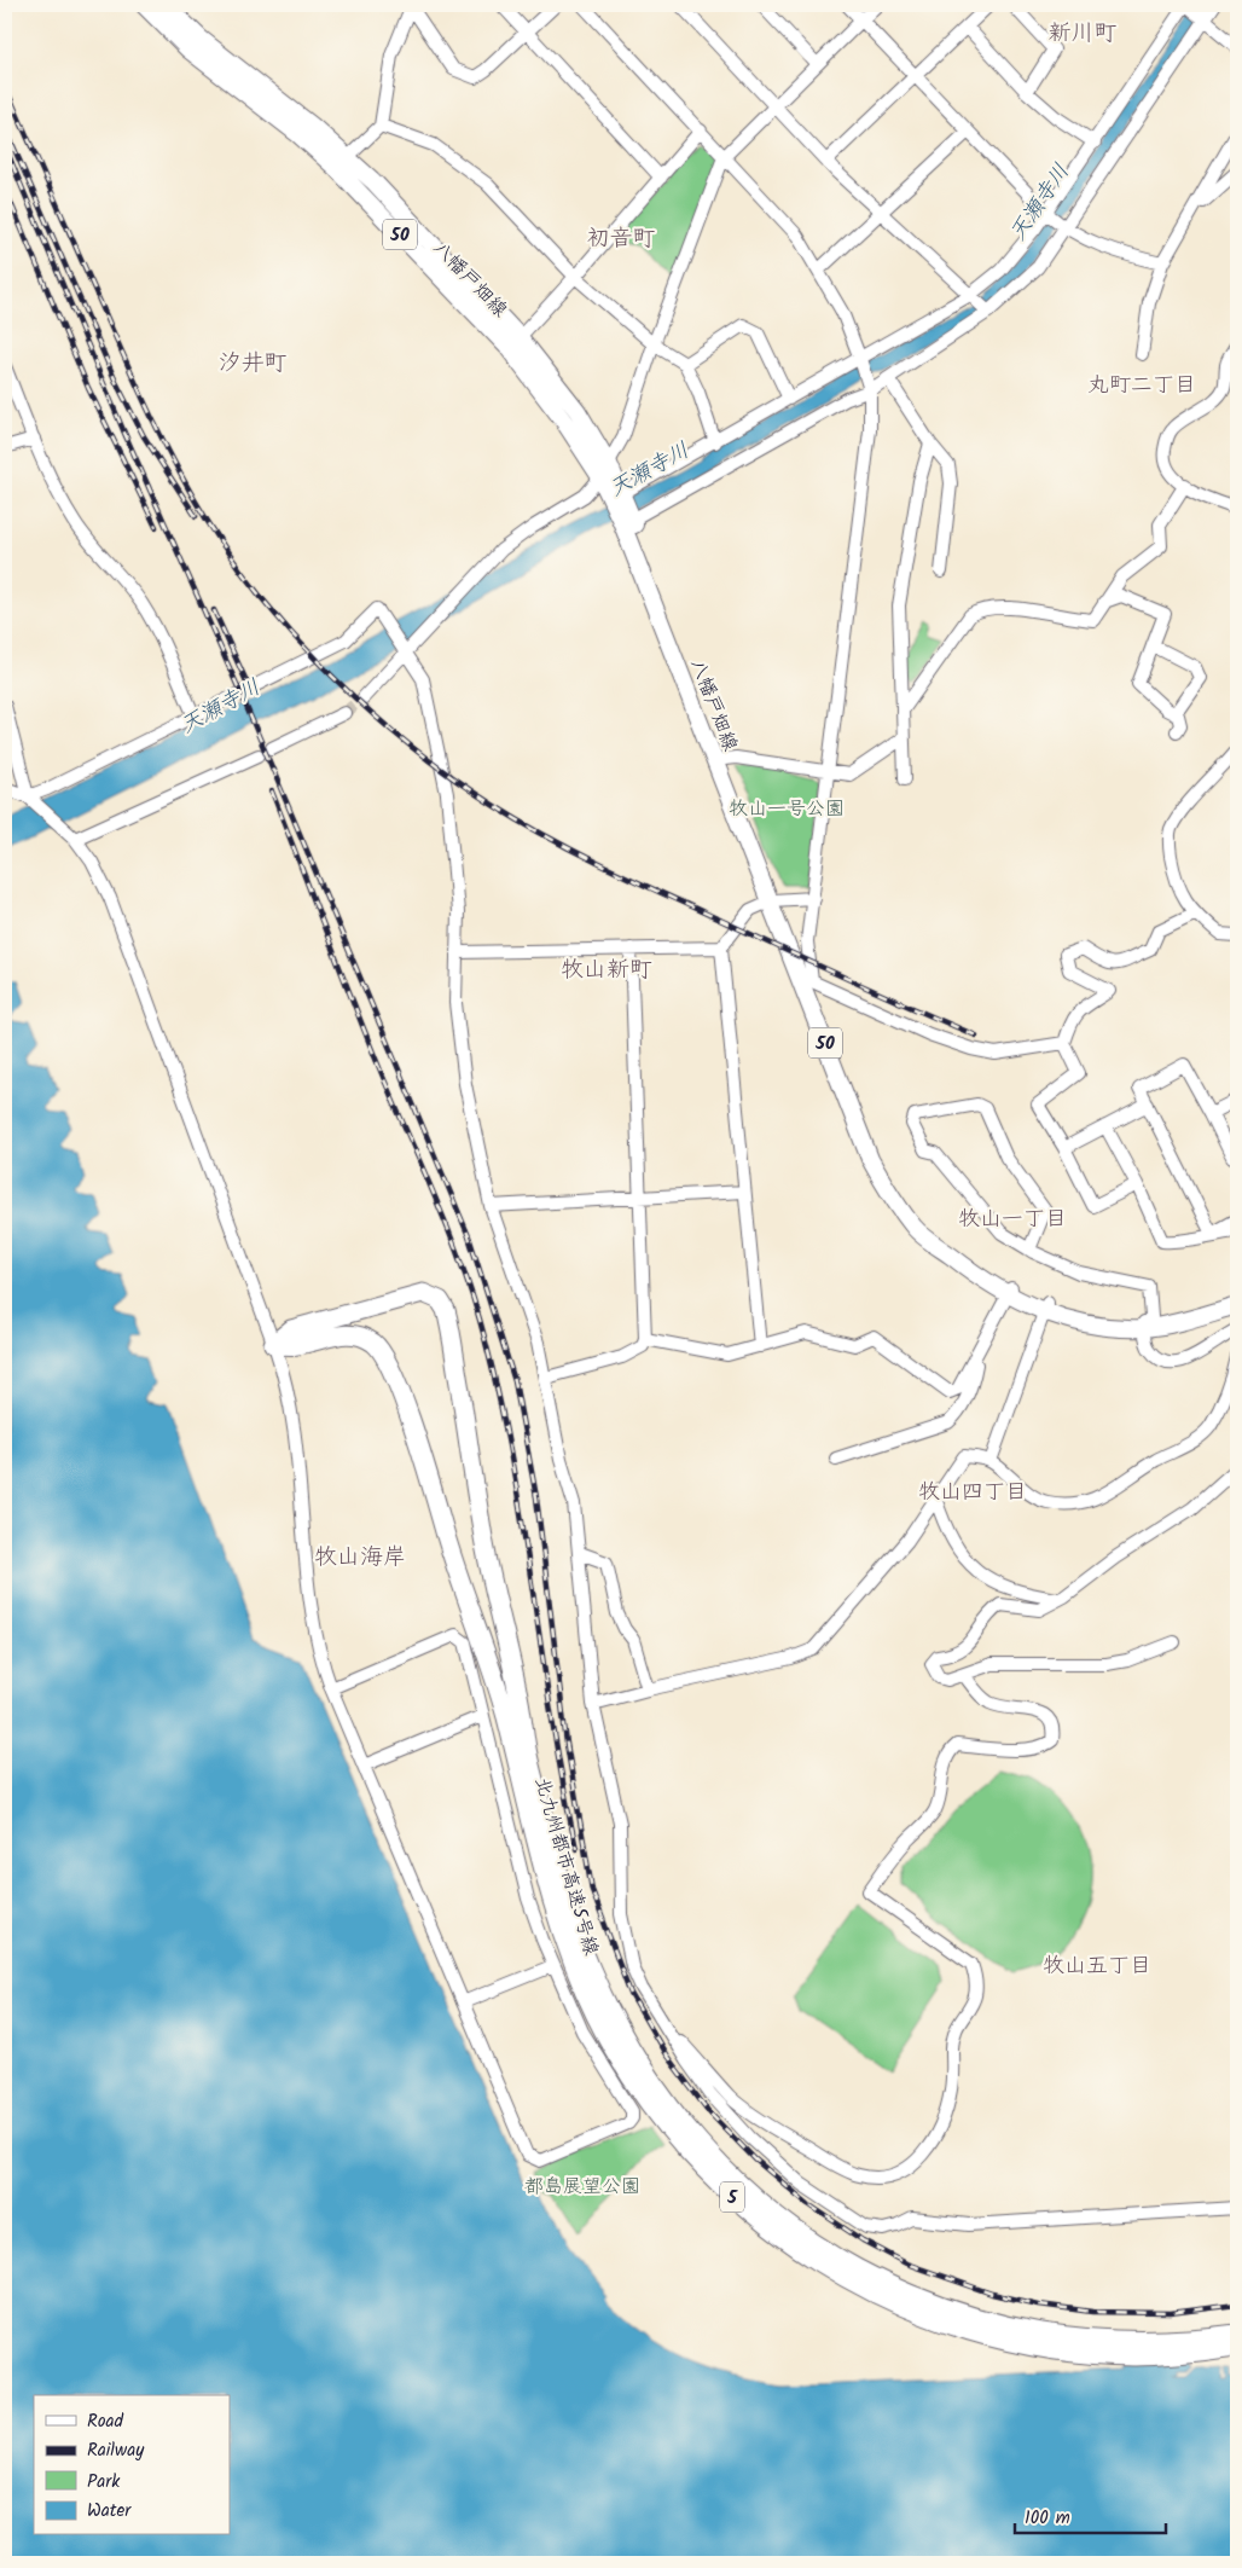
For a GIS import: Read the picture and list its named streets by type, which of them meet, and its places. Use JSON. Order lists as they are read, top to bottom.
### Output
{
  "streets": {
    "highway": ["北九州都市高速5号線", "5"],
    "main road": ["50", "八幡戸畑線"]
  },
  "districts": [
    "新川町",
    "初音町",
    "汐井町",
    "丸町二丁目",
    "牧山新町",
    "牧山一丁目",
    "牧山四丁目",
    "牧山海岸",
    "牧山五丁目"
  ],
  "water": ["天瀬寺川"],
  "parks": ["牧山一号公園", "都島展望公園"],
  "legend": [
    "Road",
    "Railway",
    "Park",
    "Water"
  ],
  "scale_bar": "100 m"
}
